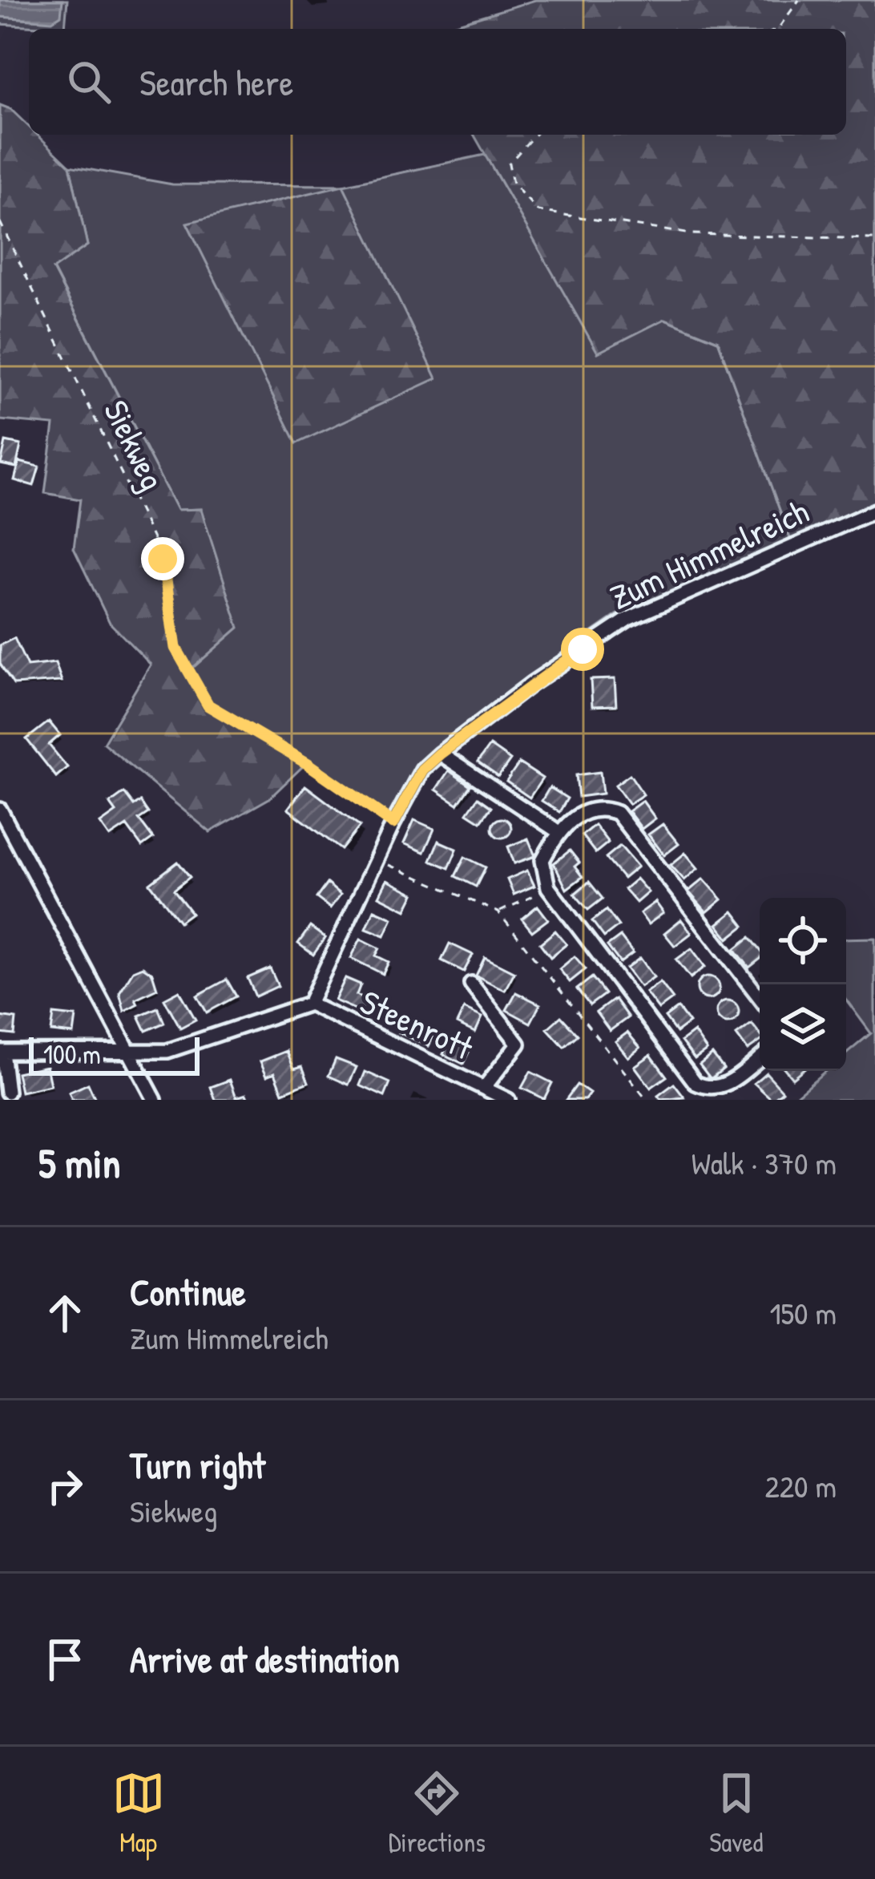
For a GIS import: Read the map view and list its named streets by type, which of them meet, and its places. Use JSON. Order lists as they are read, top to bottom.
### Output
{
  "streets": {
    "street": ["Zum Himmelreich", "Steenrott"],
    "path": ["Siekweg"]
  },
  "crossings": [
    ["Siekweg", "Zum Himmelreich"],
    ["Zum Himmelreich", "Steenrott"]
  ],
  "scale_bar": "100 m",
  "page": {
    "search": "Search here",
    "scale": "100 m",
    "heading": ["5 min", "Walk · 370 m"],
    "list": [
      ["Continue", "Zum Himmelreich", "150 m"],
      ["Turn right", "Siekweg", "220 m"],
      "Arrive at destination"
    ],
    "nav": ["Map", "Directions", "Saved"]
  }
}
